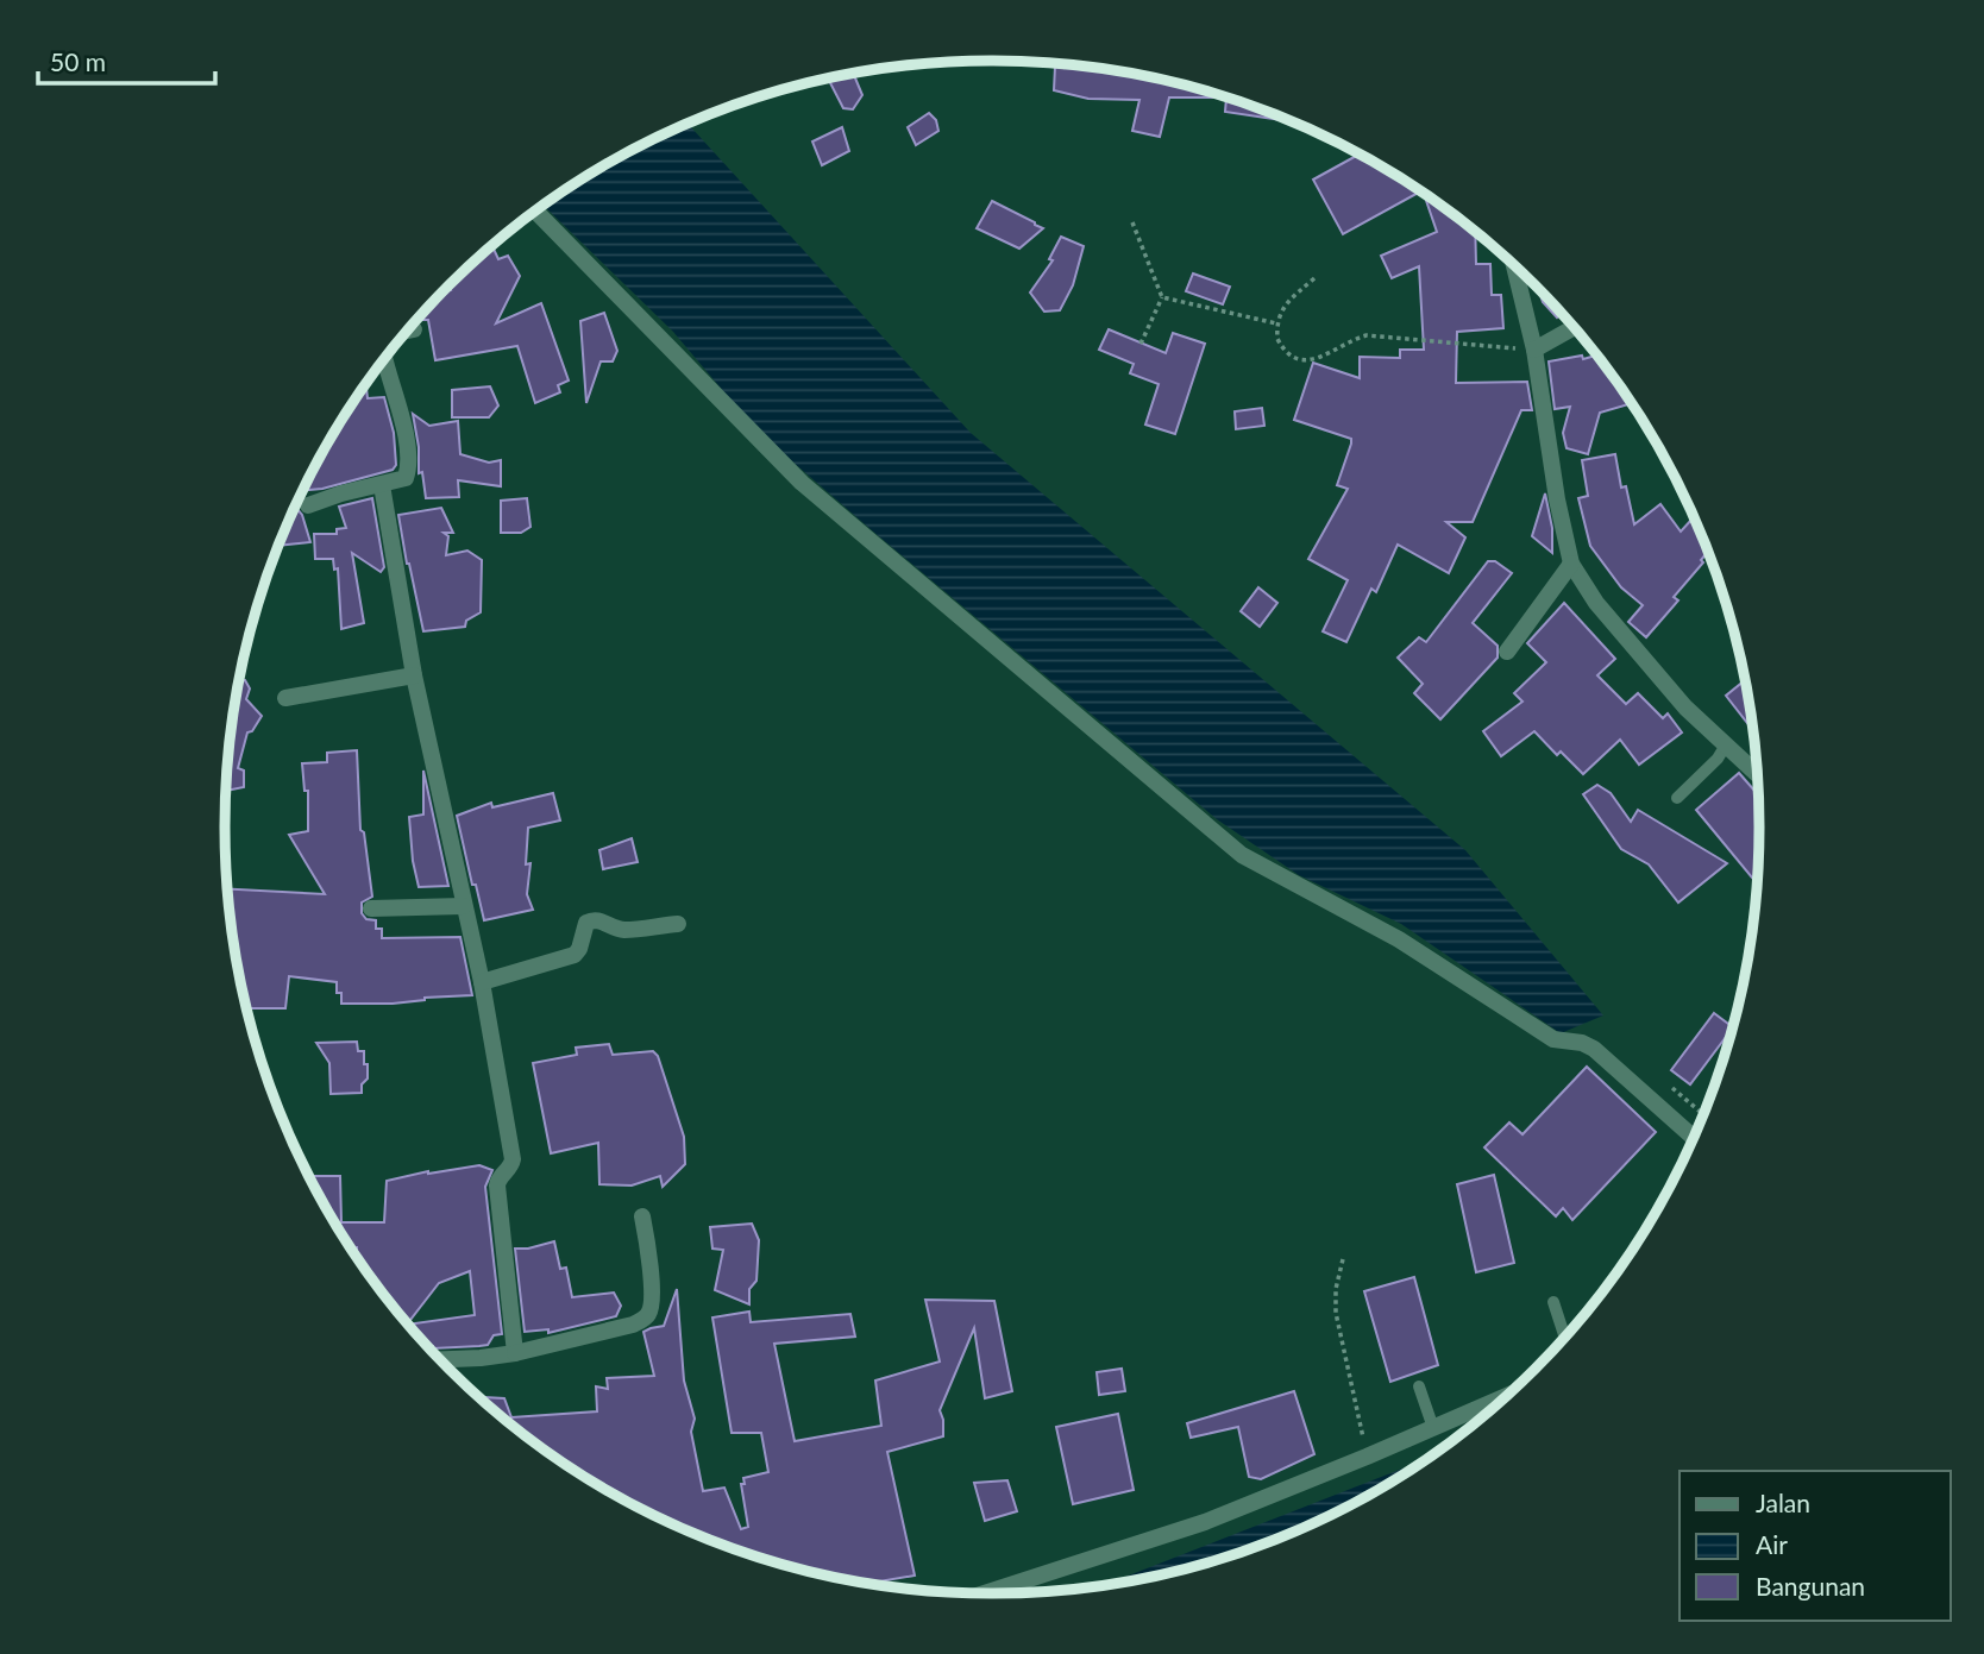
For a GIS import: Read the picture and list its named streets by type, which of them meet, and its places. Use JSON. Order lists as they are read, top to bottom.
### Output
{
  "legend": ["Jalan", "Air", "Bangunan"],
  "scale_bar": "50 m"
}
